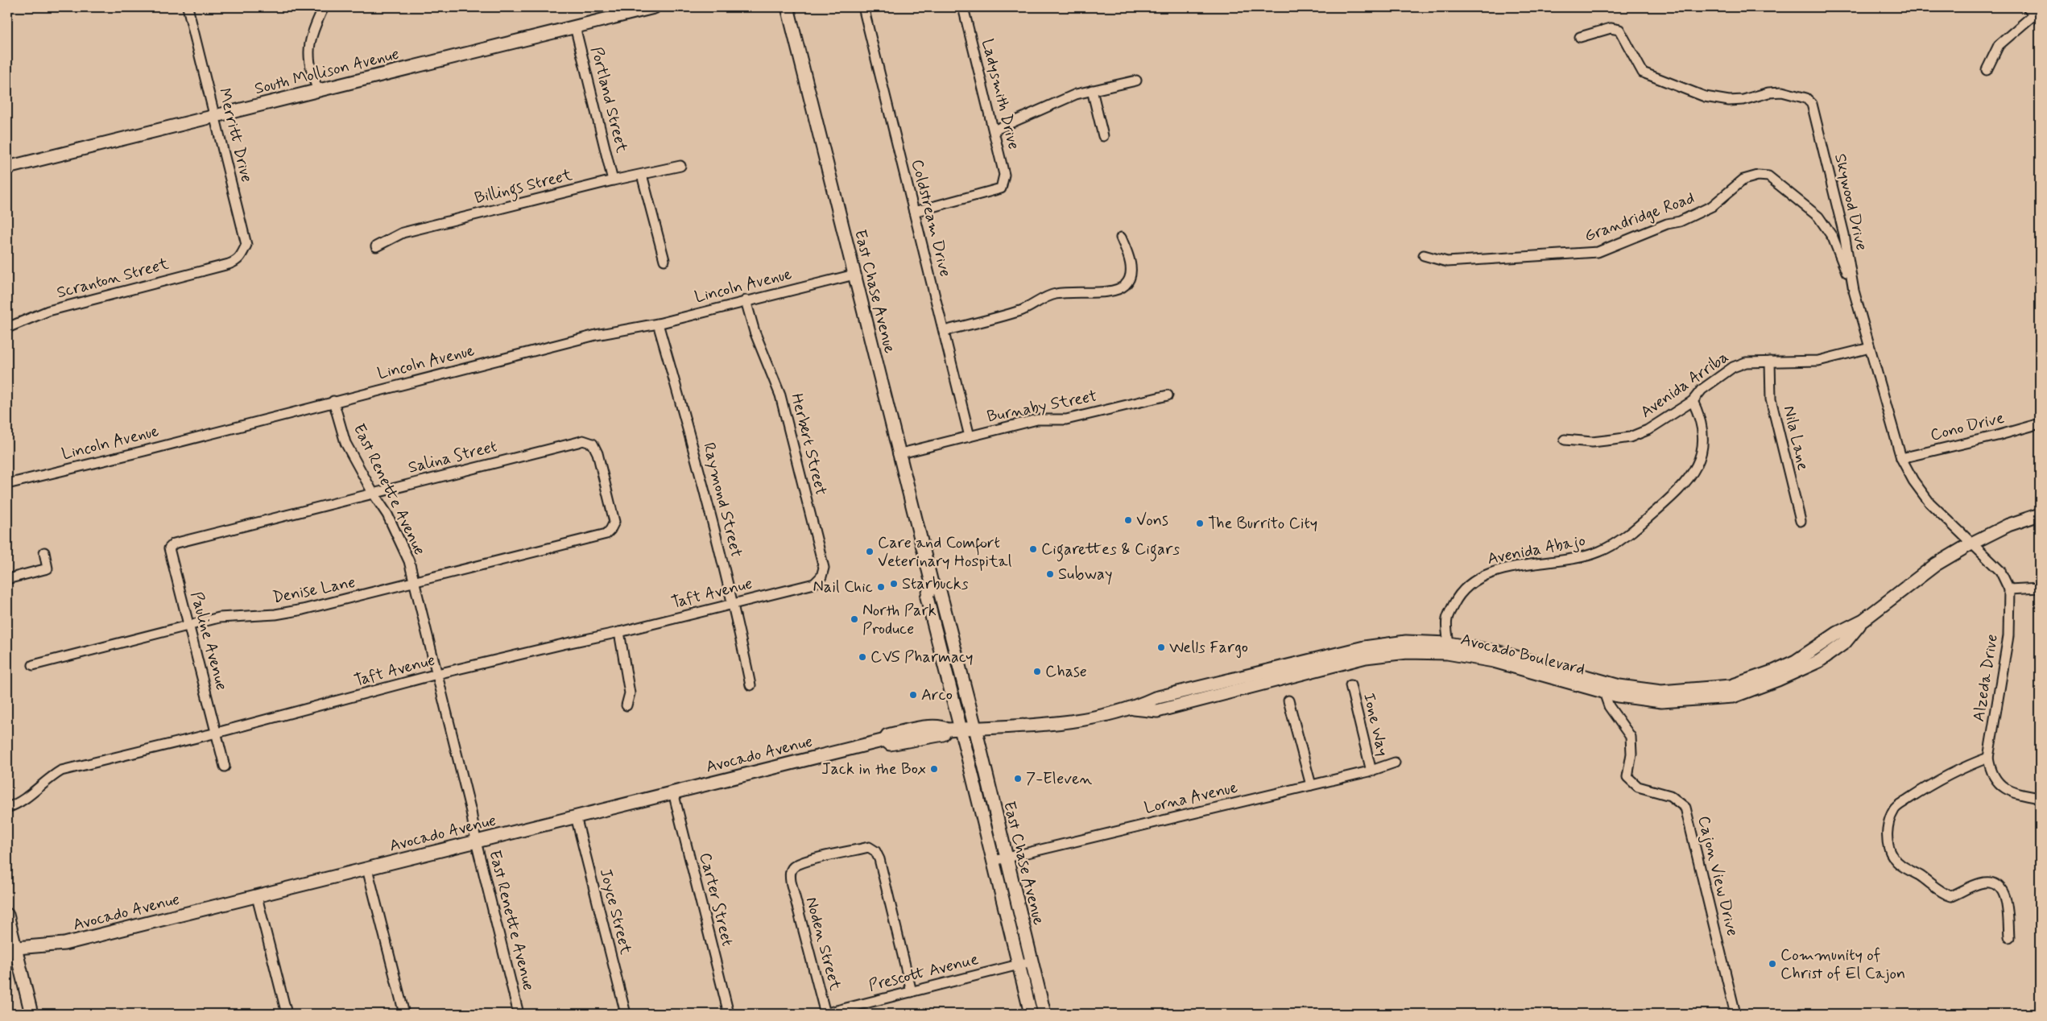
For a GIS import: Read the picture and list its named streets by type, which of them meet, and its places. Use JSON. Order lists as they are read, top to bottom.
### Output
{
  "streets": {
    "main road": [
      "South Mollison Avenue",
      "East Chase Avenue",
      "Avocado Boulevard",
      "Avocado Avenue"
    ],
    "street": [
      "Ladysmith Drive",
      "Portland Street",
      "Merritt Drive",
      "Billings Street",
      "Skywood Drive",
      "Grandridge Road",
      "Coldstream Drive",
      "Scranton Street",
      "Lincoln Avenue",
      "Avenida Arriba",
      "Burnaby Street",
      "Cono Drive",
      "Nila Lane",
      "Herbert Street",
      "Salina Street",
      "East Renette Avenue",
      "Raymond Street",
      "Avenida Abajo",
      "Denise Lane",
      "Taft Avenue",
      "Pauline Avenue",
      "Alzeda Drive",
      "Ione Way",
      "Lorna Avenue",
      "Cajon View Drive",
      "Carter Street",
      "Joyce Street",
      "Noden Street",
      "Prescott Avenue"
    ]
  },
  "crossings": [
    ["South Mollison Avenue", "Portland Street"],
    ["South Mollison Avenue", "Merritt Drive"],
    ["Ladysmith Drive", "Coldstream Drive"],
    ["Portland Street", "Billings Street"],
    ["Merritt Drive", "Scranton Street"],
    ["Skywood Drive", "Grandridge Road"],
    ["Skywood Drive", "Avenida Arriba"],
    ["Skywood Drive", "Cono Drive"],
    ["Skywood Drive", "Avocado Boulevard"],
    ["Skywood Drive", "Alzeda Drive"],
    ["Coldstream Drive", "Burnaby Street"],
    ["Lincoln Avenue", "East Chase Avenue"],
    ["Lincoln Avenue", "Herbert Street"],
    ["Lincoln Avenue", "East Renette Avenue"],
    ["Lincoln Avenue", "Raymond Street"],
    ["East Chase Avenue", "Burnaby Street"],
    ["East Chase Avenue", "Avocado Boulevard"],
    ["East Chase Avenue", "Avocado Avenue"],
    ["East Chase Avenue", "Lorna Avenue"],
    ["East Chase Avenue", "Prescott Avenue"],
    ["Avenida Arriba", "Nila Lane"],
    ["Avenida Arriba", "Avenida Abajo"],
    ["Herbert Street", "Taft Avenue"],
    ["Salina Street", "East Renette Avenue"],
    ["Salina Street", "Denise Lane"],
    ["Salina Street", "Pauline Avenue"],
    ["East Renette Avenue", "Denise Lane"],
    ["East Renette Avenue", "Taft Avenue"],
    ["East Renette Avenue", "Avocado Avenue"],
    ["Raymond Street", "Taft Avenue"],
    ["Avenida Abajo", "Avocado Boulevard"],
    ["Denise Lane", "Pauline Avenue"],
    ["Taft Avenue", "Pauline Avenue"],
    ["Avocado Boulevard", "Alzeda Drive"],
    ["Avocado Boulevard", "Avocado Avenue"],
    ["Avocado Boulevard", "Cajon View Drive"],
    ["Ione Way", "Lorna Avenue"],
    ["Avocado Avenue", "Carter Street"],
    ["Avocado Avenue", "Joyce Street"],
    ["Noden Street", "Prescott Avenue"]
  ],
  "places": [
    "Vons",
    "The Burrito City",
    "Cigarettes & Cigars",
    "Care and Comfort Veterinary Hospital",
    "Subway",
    "Starbucks",
    "Nail Chic",
    "North Park Produce",
    "Wells Fargo",
    "CVS Pharmacy",
    "Chase",
    "Arco",
    "Jack in the Box",
    "7-Eleven",
    "Community of Christ of El Cajon"
  ]
}
